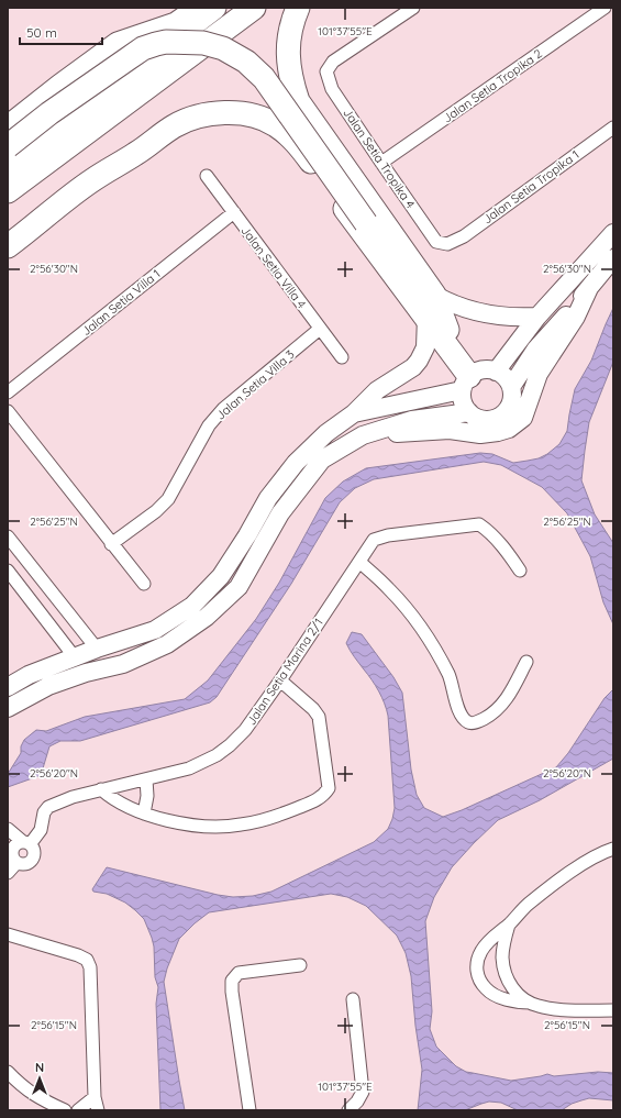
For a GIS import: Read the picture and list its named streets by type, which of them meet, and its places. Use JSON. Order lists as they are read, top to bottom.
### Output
{
  "streets": {
    "street": [
      "Jalan Setia Tropika 2",
      "Jalan Setia Tropika 4",
      "Jalan Setia Tropika 1",
      "Jalan Setia Villa 4",
      "Jalan Setia Villa 1",
      "Jalan Setia Villa 3",
      "Jalan Setia Marina 2/1"
    ]
  },
  "crossings": [
    ["Jalan Setia Tropika 2", "Jalan Setia Tropika 4"],
    ["Jalan Setia Tropika 4", "Jalan Setia Tropika 1"],
    ["Jalan Setia Villa 4", "Jalan Setia Villa 1"],
    ["Jalan Setia Villa 4", "Jalan Setia Villa 3"]
  ],
  "scale_bar": "50 m",
  "north": "top",
  "coordinates": [
    "101°37'55\"E",
    "2°56'30\"N",
    "2°56'25\"N",
    "2°56'20\"N",
    "2°56'15\"N"
  ]
}
